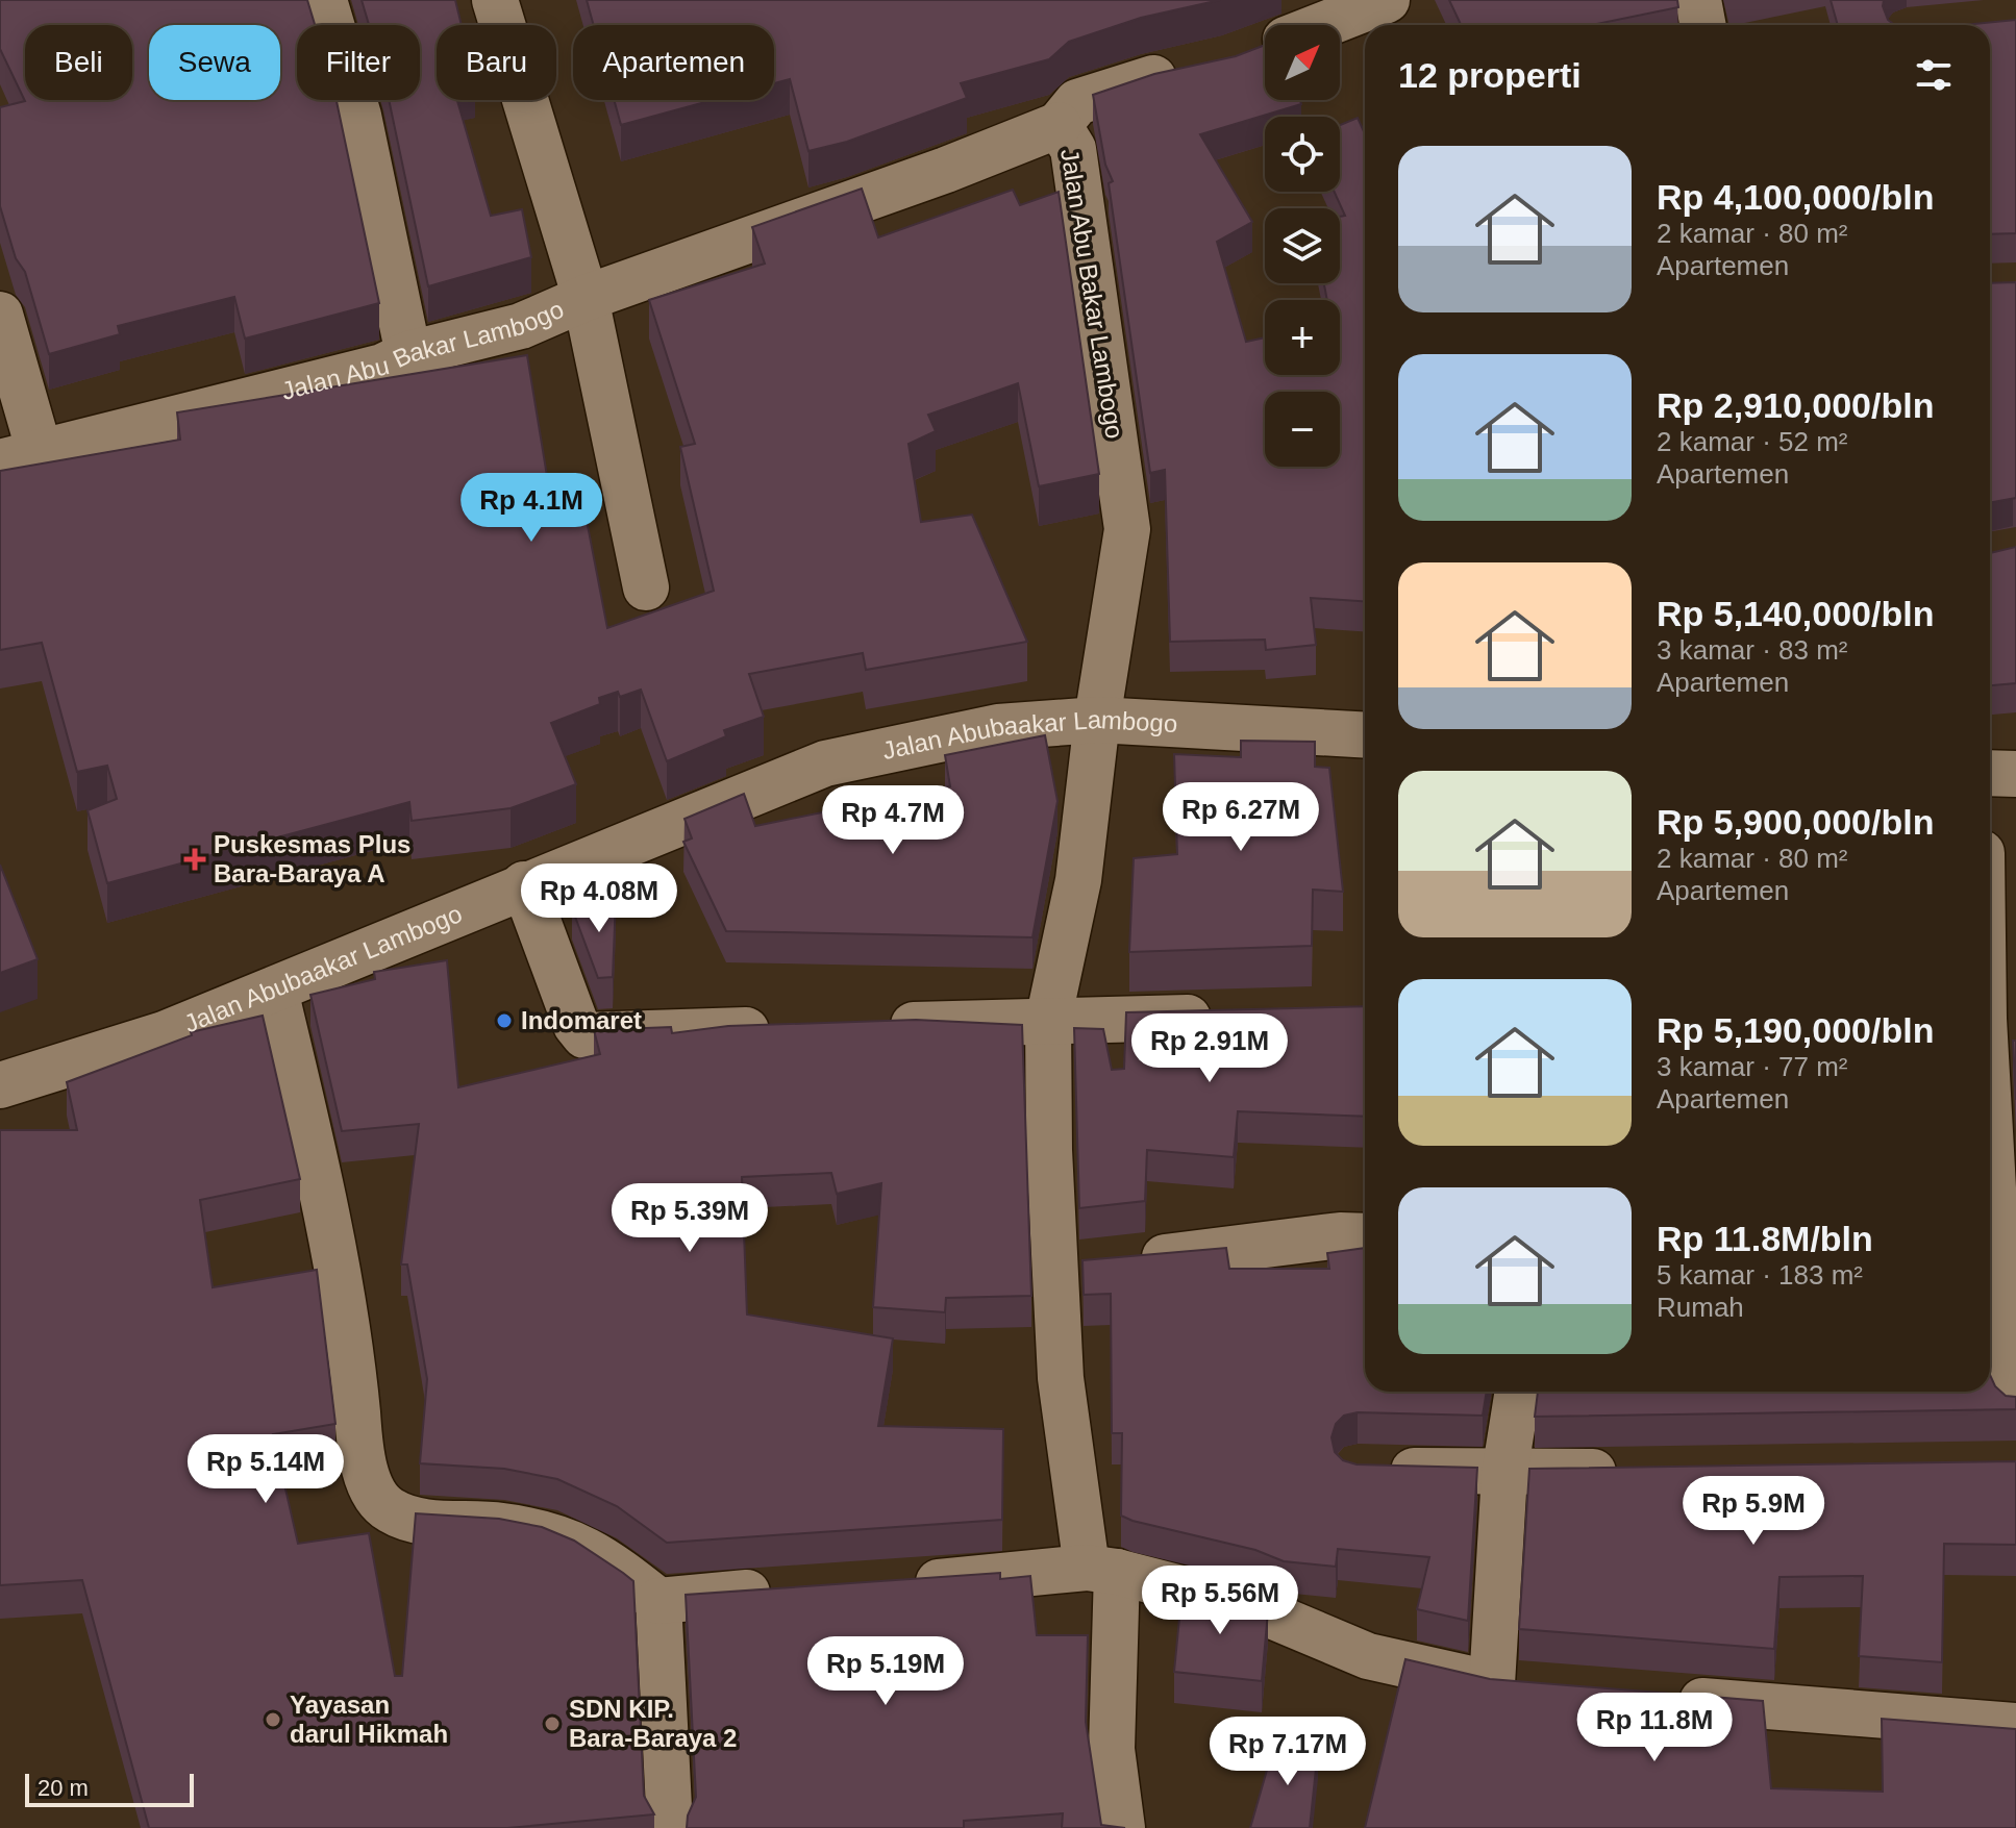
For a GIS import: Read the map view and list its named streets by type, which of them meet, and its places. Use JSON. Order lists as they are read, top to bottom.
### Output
{
  "streets": {
    "street": ["Jalan Abu Bakar Lambogo", "Jalan Abubaakar Lambogo"]
  },
  "crossings": [
    ["Jalan Abu Bakar Lambogo", "Jalan Abubaakar Lambogo"]
  ],
  "places": {
    "health": ["Puskesmas Plus Bara-Baraya A"],
    "other": ["Indomaret", "Yayasan darul Hikmah", "SDN KIP. Bara-Baraya 2"]
  },
  "scale_bar": "20 m",
  "north": "top right",
  "page": {
    "map_buttons": ["+", "−"],
    "chip": [
      "Beli",
      "Sewa",
      "Filter",
      "Baru",
      "Apartemen"
    ],
    "heading": "12 properti",
    "list": [
      {
        "name": "Rp 4,100,000/bln",
        "note": "2 kamar · 80 m² · Apartemen"
      },
      {
        "name": "Rp 2,910,000/bln",
        "note": "2 kamar · 52 m² · Apartemen"
      },
      {
        "name": "Rp 5,140,000/bln",
        "note": "3 kamar · 83 m² · Apartemen"
      },
      {
        "name": "Rp 5,900,000/bln",
        "note": "2 kamar · 80 m² · Apartemen"
      },
      {
        "name": "Rp 5,190,000/bln",
        "note": "3 kamar · 77 m² · Apartemen"
      },
      {
        "name": "Rp 11.8M/bln",
        "note": "5 kamar · 183 m² · Rumah"
      }
    ],
    "price": [
      "Rp 4.1M",
      "Rp 6.27M",
      "Rp 4.7M",
      "Rp 4.08M",
      "Rp 2.91M",
      "Rp 5.39M",
      "Rp 5.14M",
      "Rp 5.9M",
      "Rp 5.56M",
      "Rp 5.19M",
      "Rp 11.8M",
      "Rp 7.17M"
    ],
    "scale": "20 m"
  }
}
